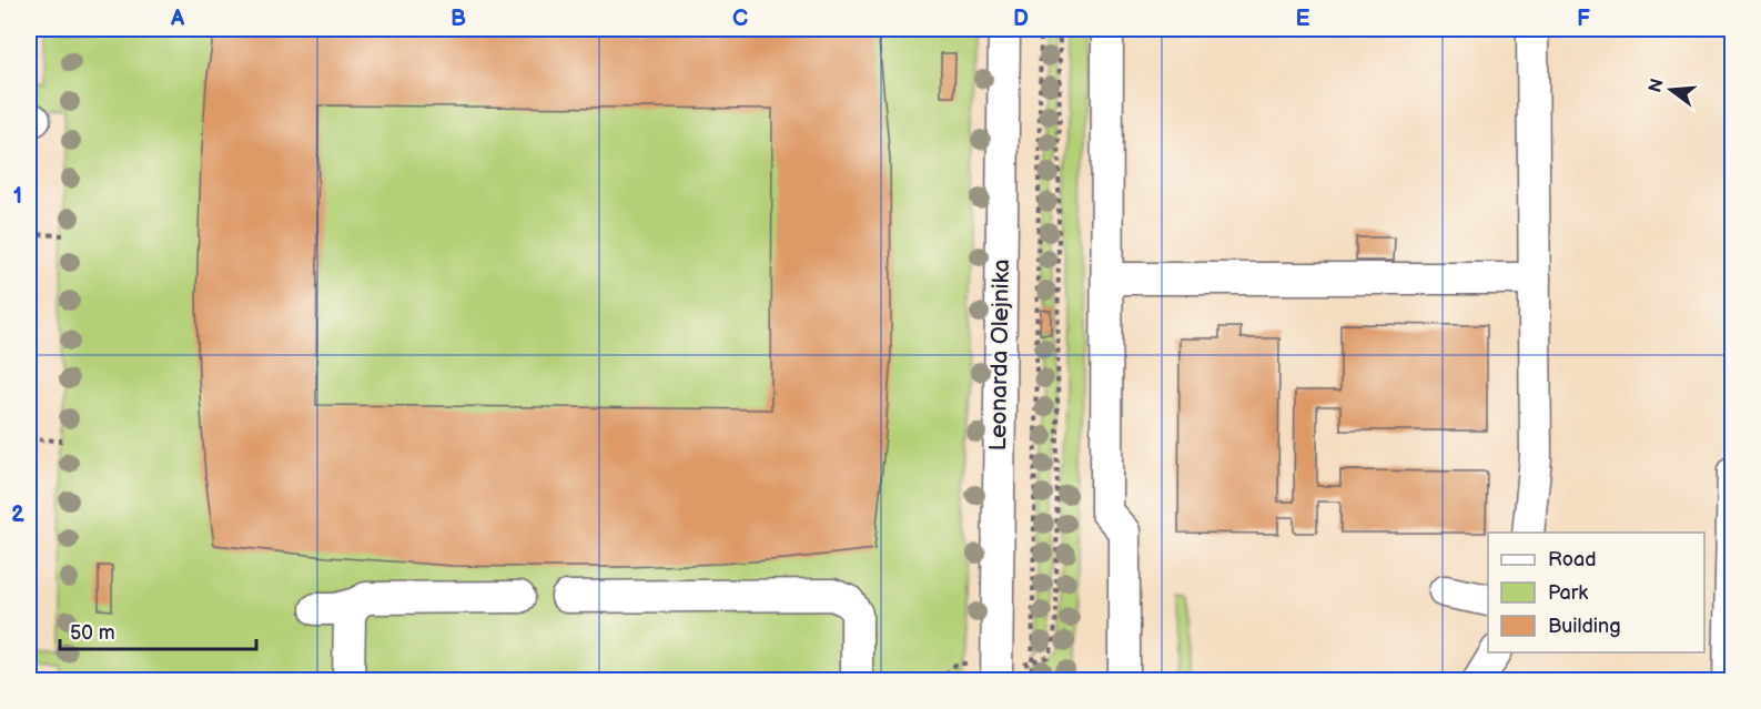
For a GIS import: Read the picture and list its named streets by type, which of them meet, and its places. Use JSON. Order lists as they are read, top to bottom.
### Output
{
  "streets": {
    "street": ["Leonarda Olejnika"]
  },
  "legend": ["Road", "Park", "Building"],
  "scale_bar": "50 m",
  "north": "left",
  "grid": {
    "columns": [
      "A",
      "B",
      "C",
      "D",
      "E",
      "F"
    ],
    "rows": ["1", "2"]
  }
}
